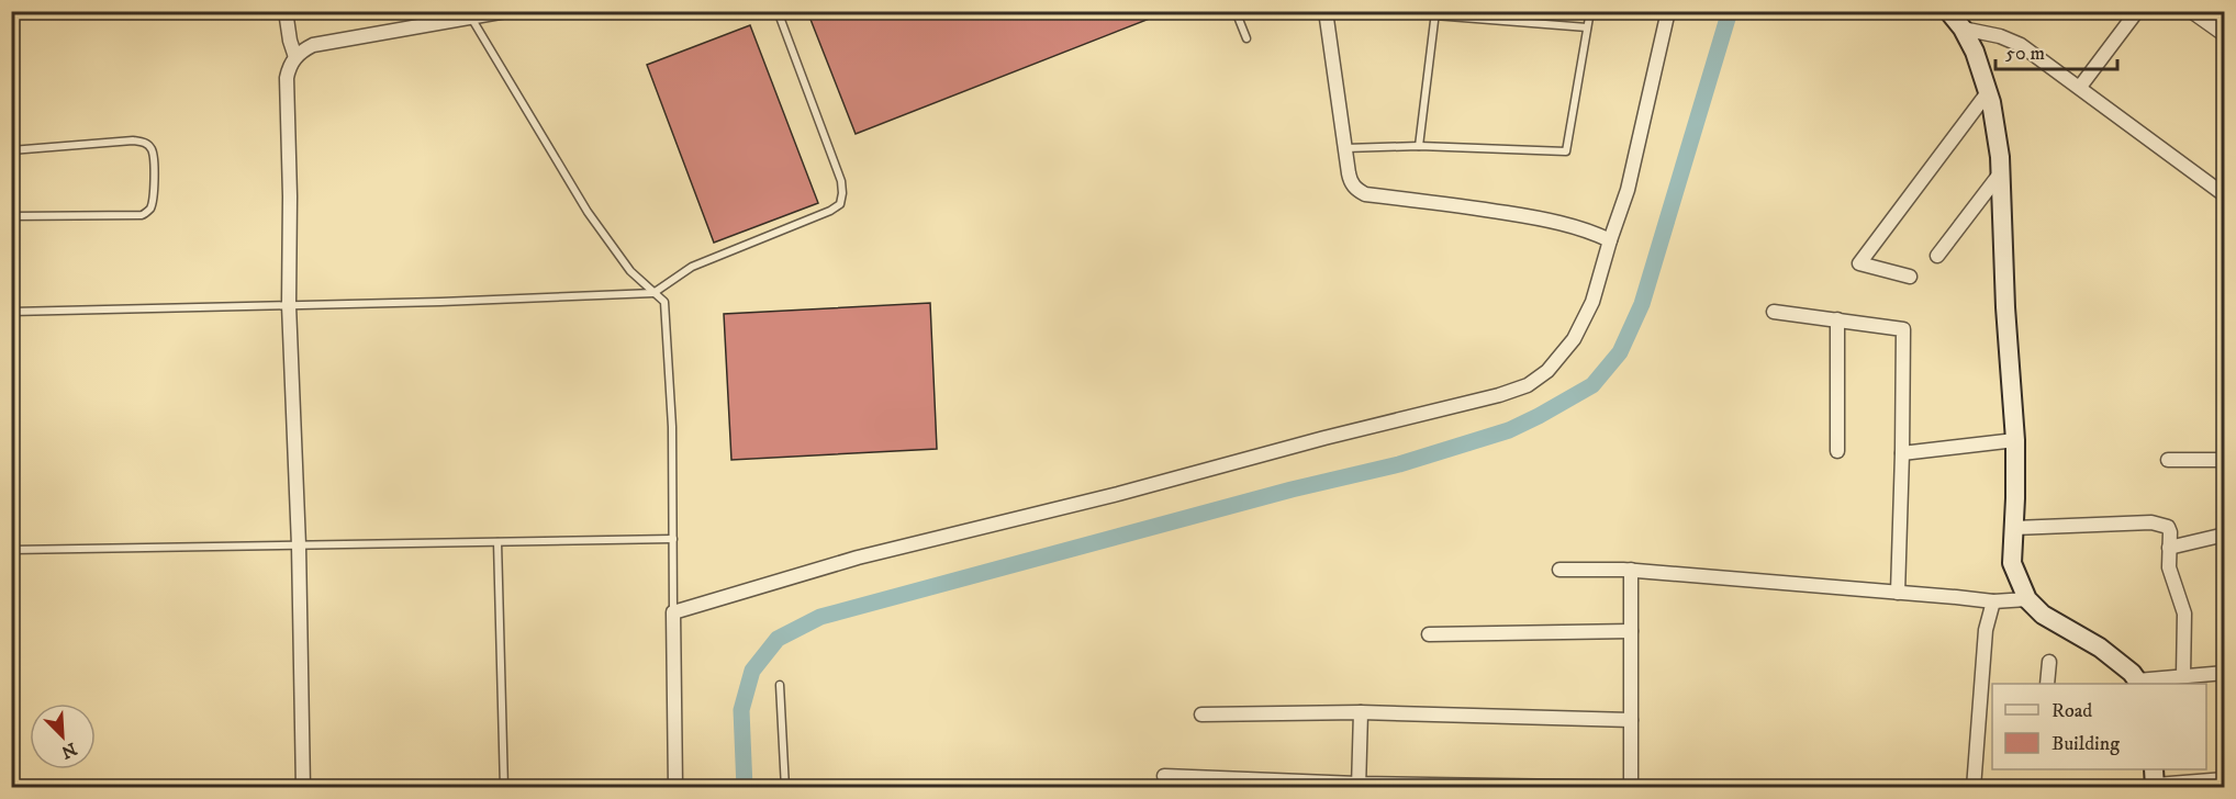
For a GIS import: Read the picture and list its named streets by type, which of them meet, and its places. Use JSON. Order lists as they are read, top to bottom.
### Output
{
  "legend": ["Road", "Building"],
  "scale_bar": "50 m",
  "north": "bottom right"
}
